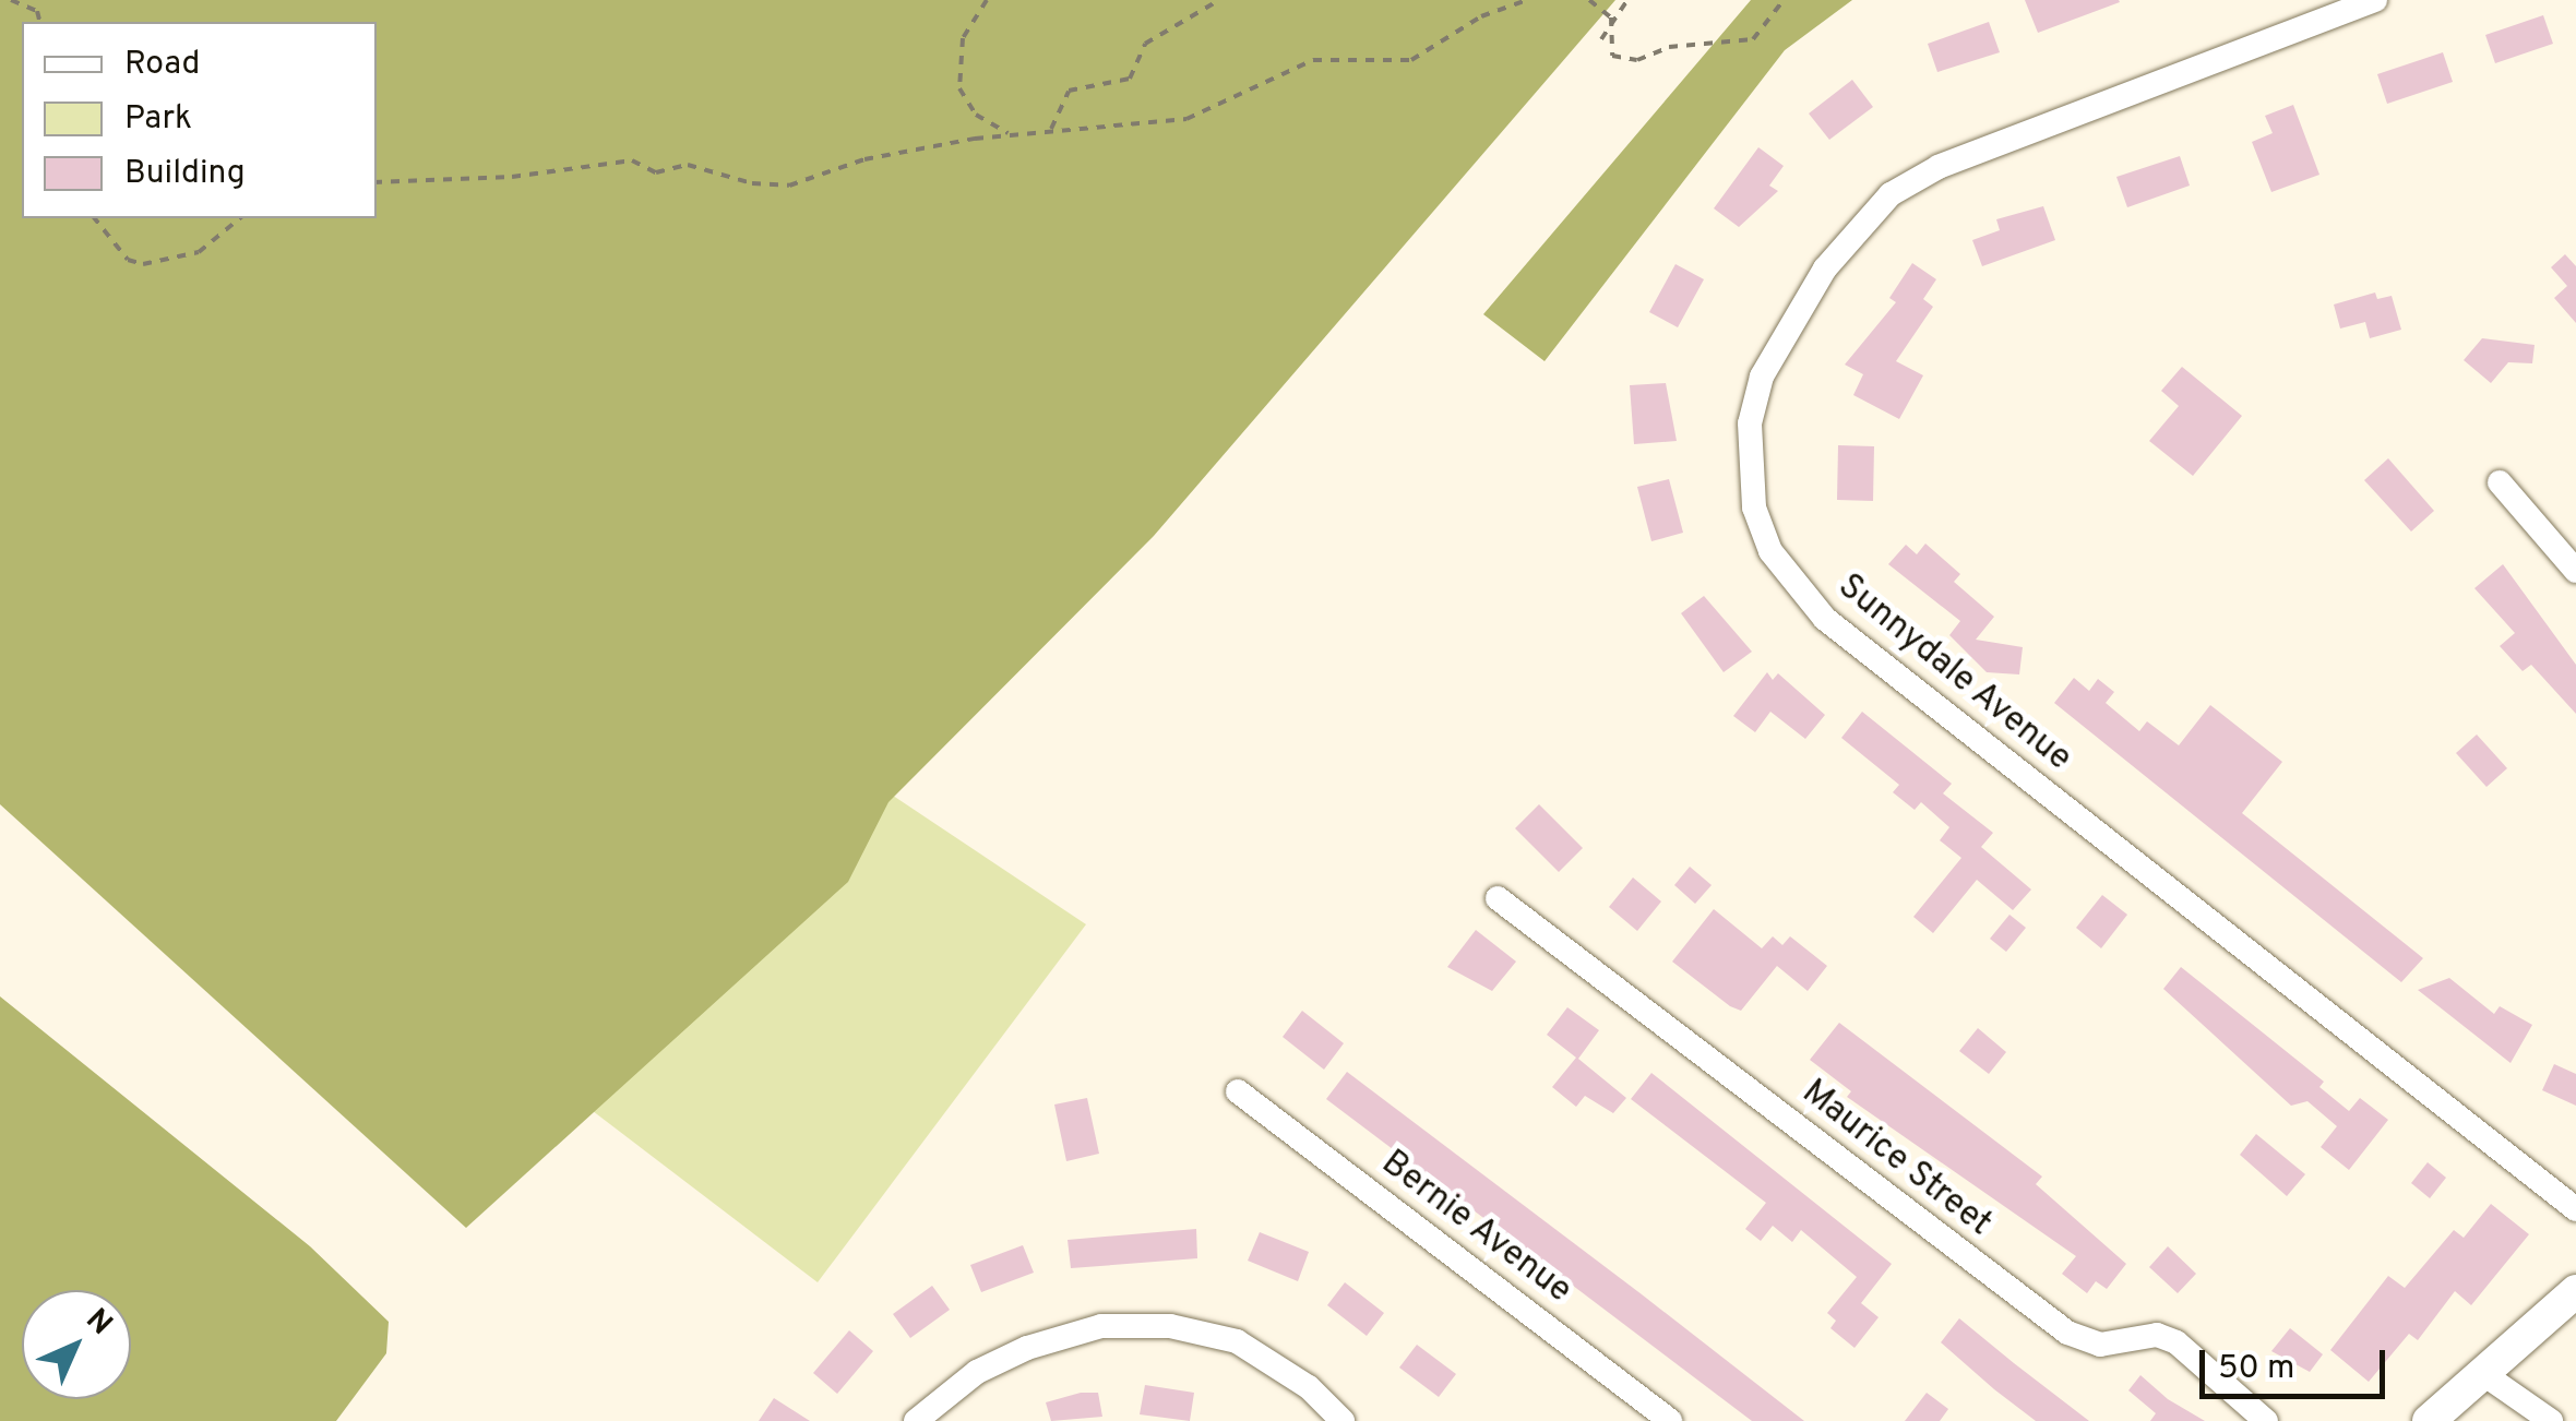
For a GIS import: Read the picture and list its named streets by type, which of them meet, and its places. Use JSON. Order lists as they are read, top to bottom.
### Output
{
  "streets": {
    "street": ["Sunnydale Avenue", "Maurice Street", "Bernie Avenue"]
  },
  "legend": ["Road", "Park", "Building"],
  "scale_bar": "50 m",
  "north": "top right"
}
